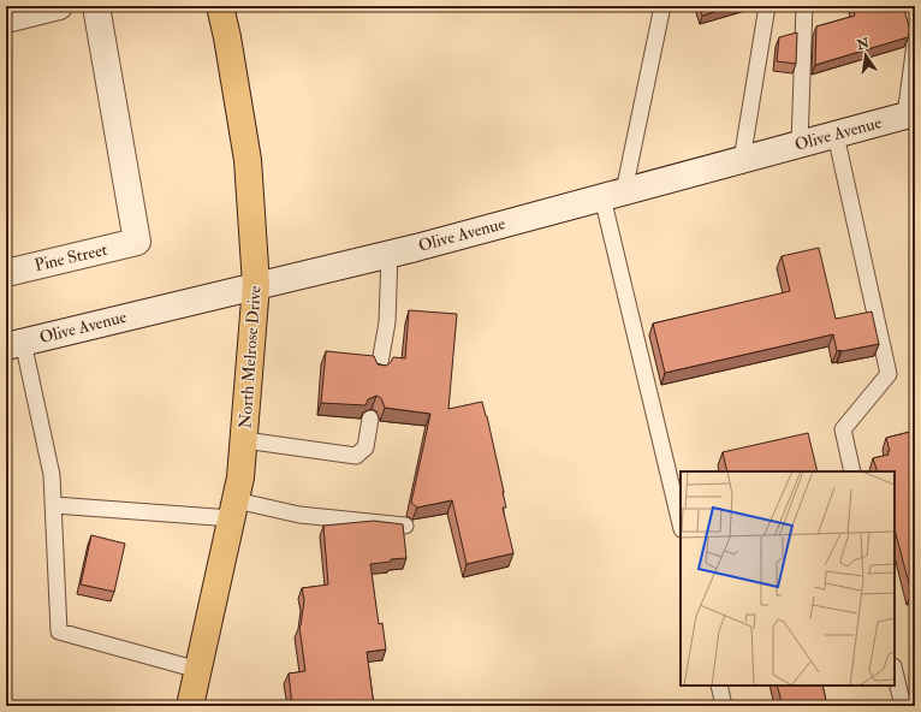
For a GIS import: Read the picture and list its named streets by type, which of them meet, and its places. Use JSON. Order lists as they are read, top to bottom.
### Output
{
  "streets": {
    "main road": ["Olive Avenue", "Pine Street", "North Melrose Drive"]
  },
  "crossings": [
    ["Olive Avenue", "North Melrose Drive"]
  ],
  "north": "top"
}
